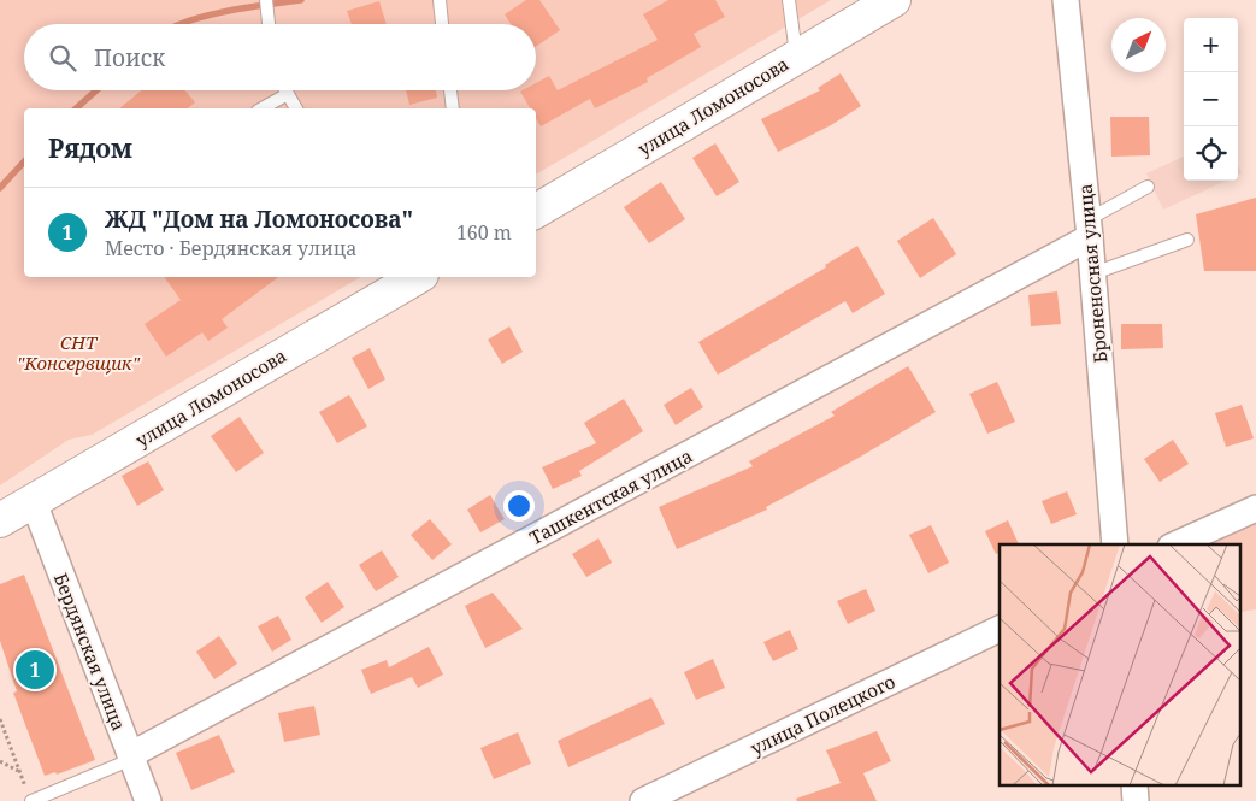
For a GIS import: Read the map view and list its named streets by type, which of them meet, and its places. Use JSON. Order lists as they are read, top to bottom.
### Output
{
  "streets": {
    "main road": ["улица Ломоносова"],
    "street": [
      "Броненосная улица",
      "Ташкентская улица",
      "Бердянская улица",
      "улица Полецкого"
    ]
  },
  "crossings": [
    ["улица Ломоносова", "Бердянская улица"],
    ["Броненосная улица", "Ташкентская улица"],
    ["Ташкентская улица", "Бердянская улица"]
  ],
  "parks": ["СНТ \"Консервщик\""],
  "north": "top right",
  "page": {
    "map_buttons": ["+", "−"],
    "search": "Поиск",
    "heading": "Рядом",
    "list": [
      {
        "mark": "1",
        "name": "ЖД \"Дом на Ломоносова\"",
        "note": "Место · Бердянская улица",
        "value": "160 m"
      }
    ],
    "pins": "1"
  }
}
